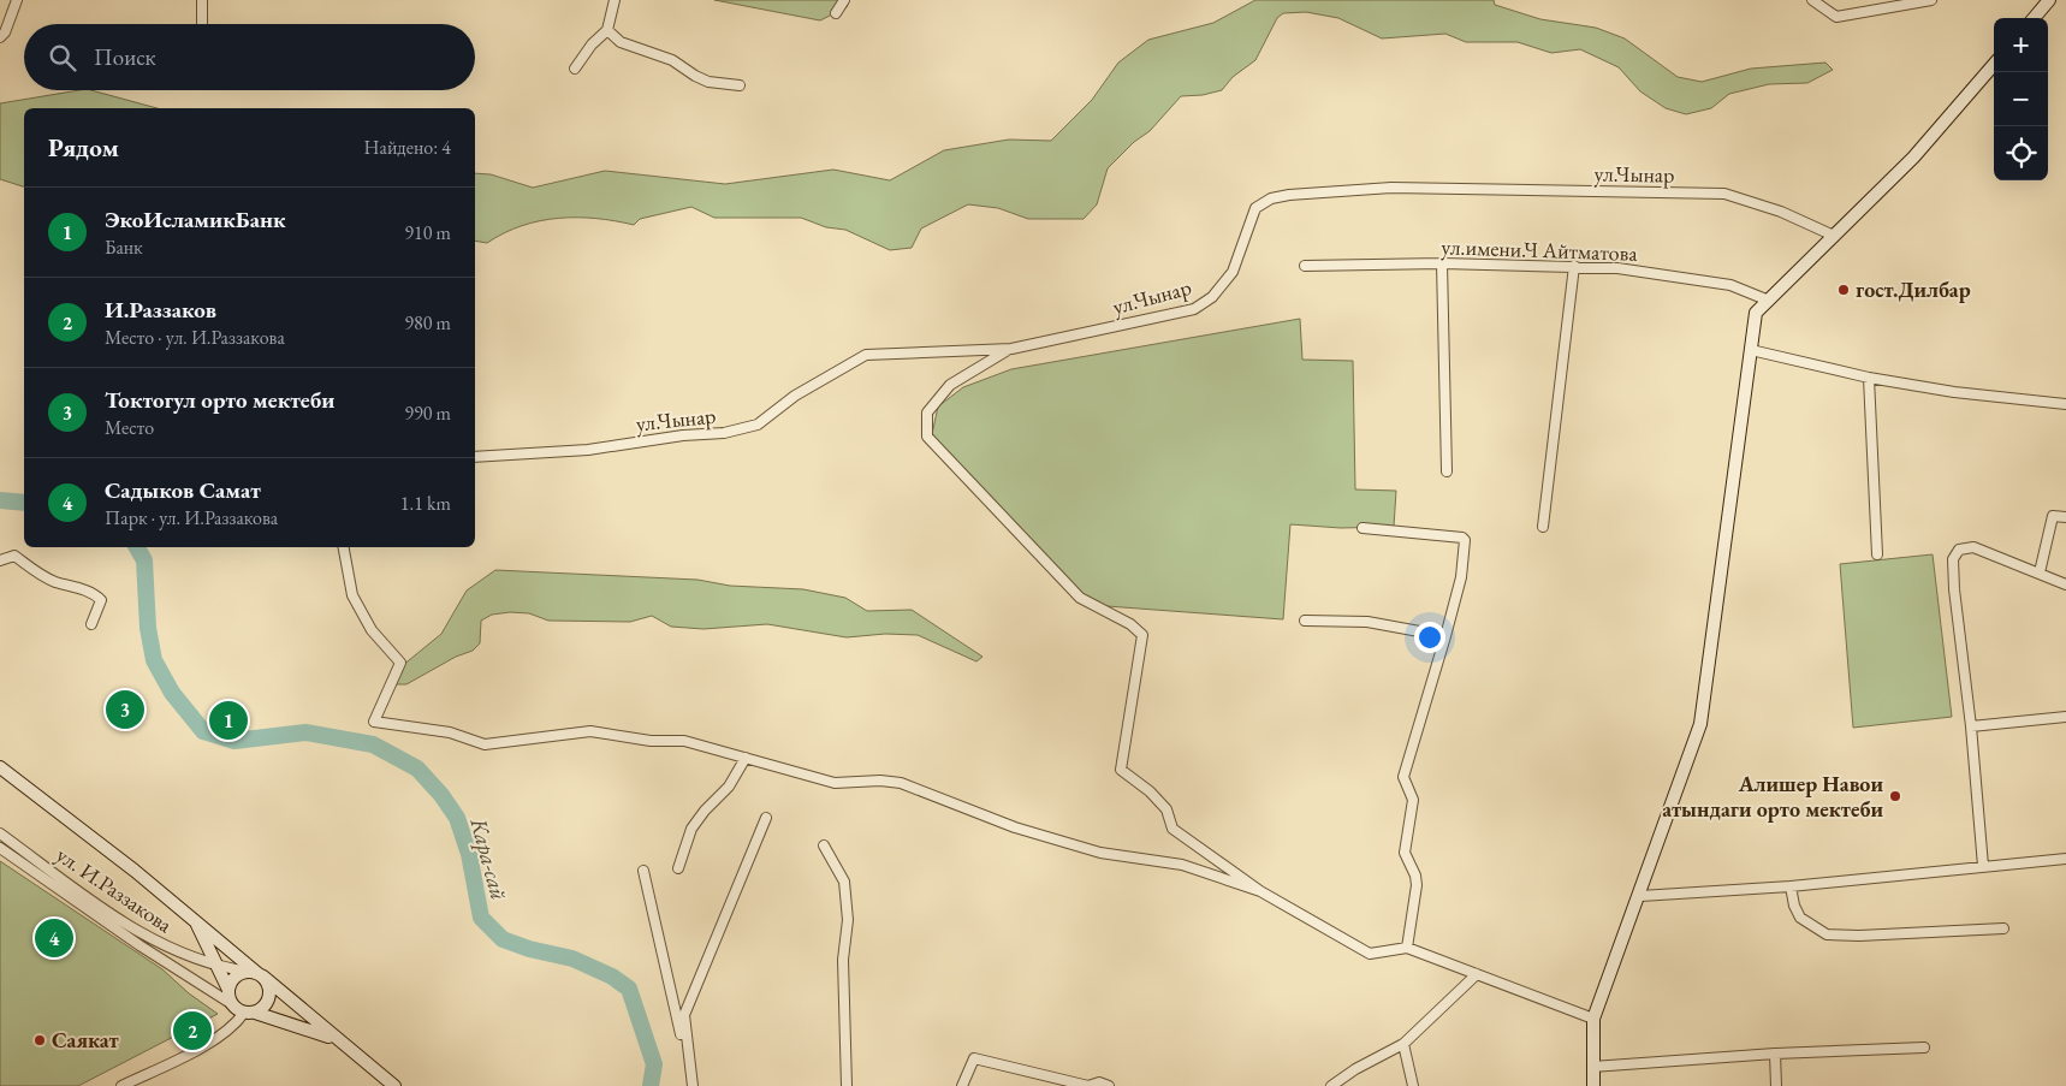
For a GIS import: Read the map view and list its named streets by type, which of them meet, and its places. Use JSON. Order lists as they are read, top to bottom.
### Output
{
  "streets": {
    "street": ["ул.Чынар", "ул.имени.Ч Айтматова", "ул. И.Раззакова"]
  },
  "water": ["Кара-сай"],
  "places": ["гост.Дилбар", "Алишер Навои атындаги орто мектеби", "Саякат"],
  "page": {
    "map_buttons": ["+", "−"],
    "search": "Поиск",
    "heading": ["Рядом", "Найдено: 4"],
    "list": [
      {
        "mark": "1",
        "name": "ЭкоИсламикБанк",
        "note": "Банк",
        "value": "910 m"
      },
      {
        "mark": "2",
        "name": "И.Раззаков",
        "note": "Место · ул. И.Раззакова",
        "value": "980 m"
      },
      {
        "mark": "3",
        "name": "Токтогул орто мектеби",
        "note": "Место",
        "value": "990 m"
      },
      {
        "mark": "4",
        "name": "Садыков Самат",
        "note": "Парк · ул. И.Раззакова",
        "value": "1.1 km"
      }
    ],
    "pins": [
      "3",
      "1",
      "4",
      "2"
    ]
  }
}
